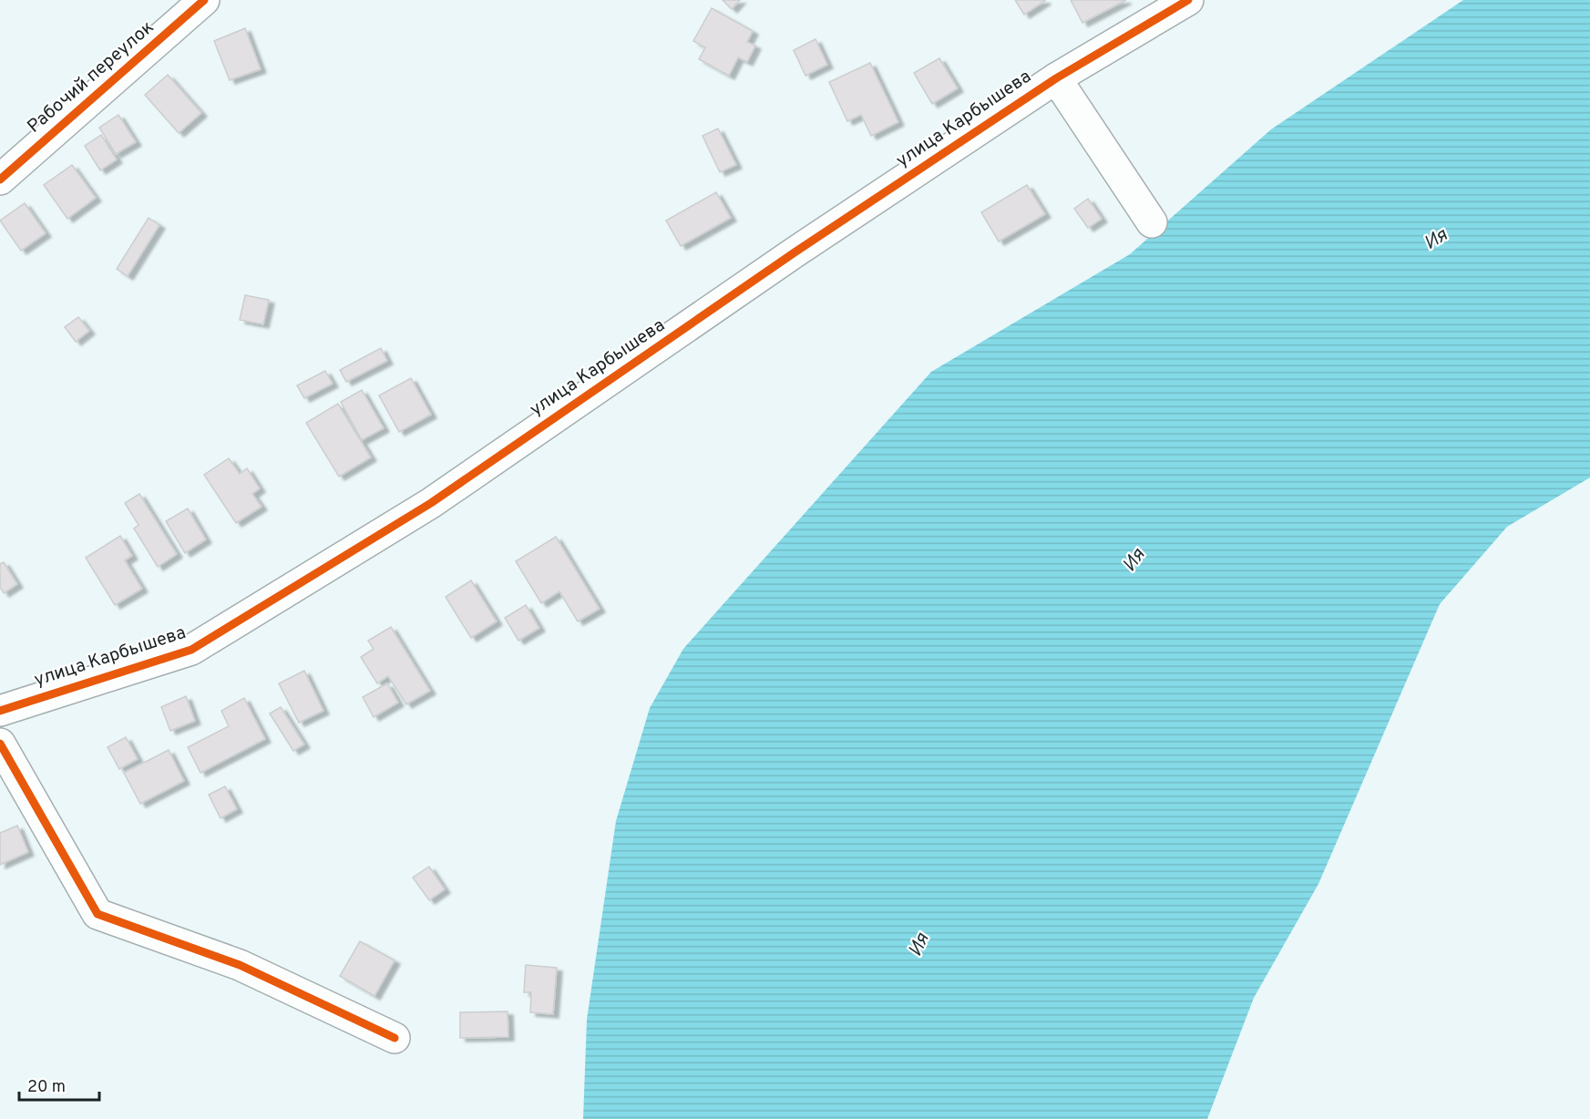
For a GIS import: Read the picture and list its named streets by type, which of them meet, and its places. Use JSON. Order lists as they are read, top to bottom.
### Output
{
  "streets": {
    "street": ["Рабочий переулок", "улица Карбышева"]
  },
  "water": ["Ия"],
  "scale_bar": "20 m"
}
